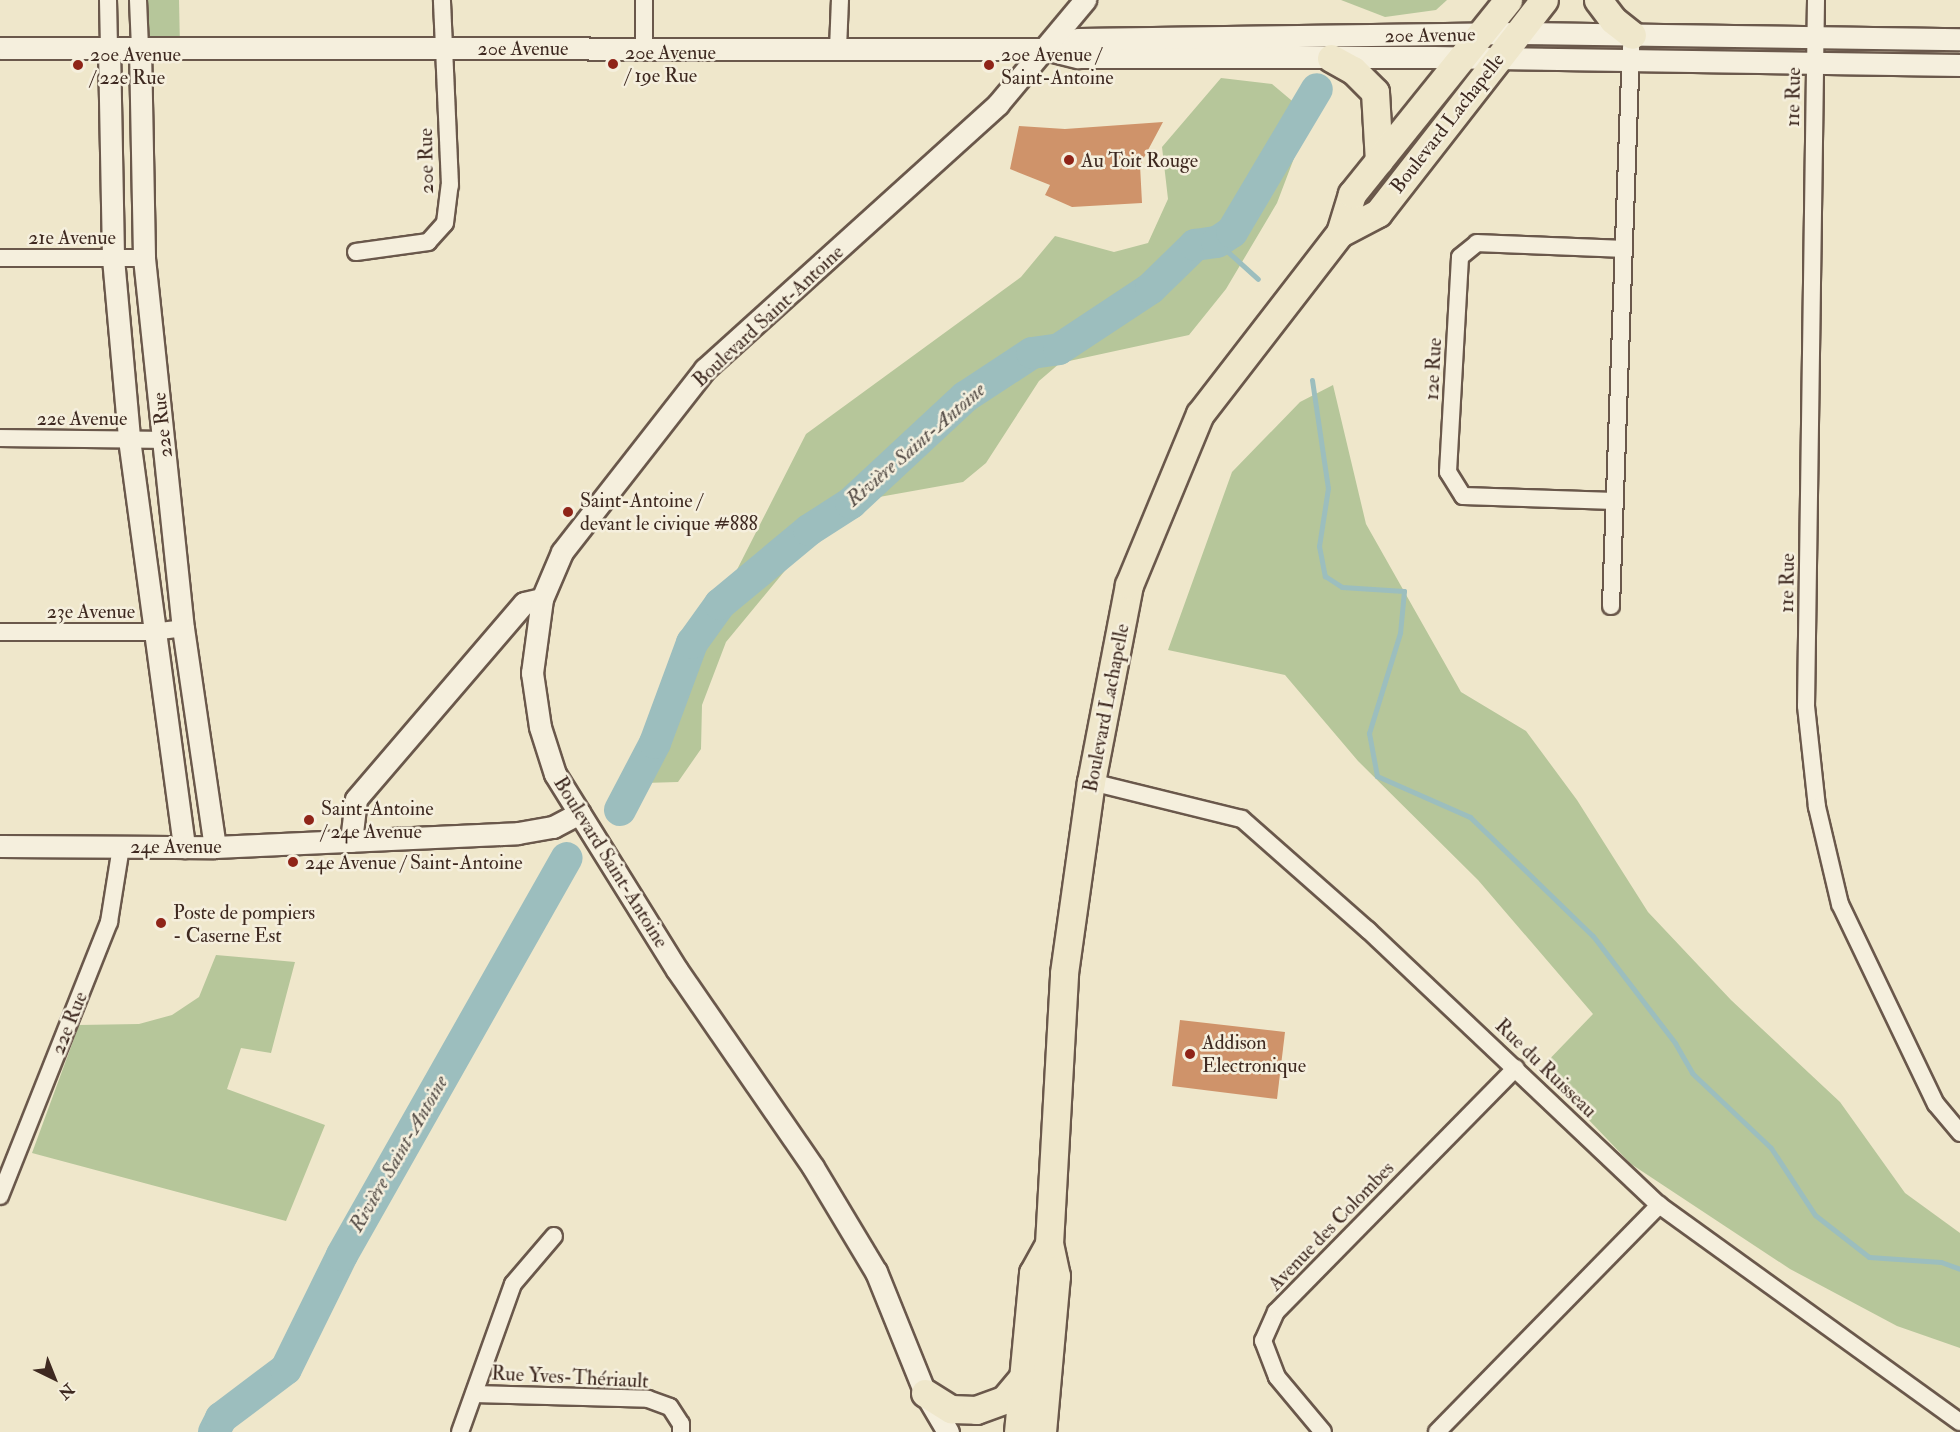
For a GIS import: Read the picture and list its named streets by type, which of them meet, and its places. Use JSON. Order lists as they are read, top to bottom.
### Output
{
  "streets": {
    "main road": ["Boulevard Lachapelle"],
    "street": [
      "20e Avenue",
      "11e Rue",
      "20e Rue",
      "21e Avenue",
      "Boulevard Saint-Antoine",
      "12e Rue",
      "22e Avenue",
      "22e Rue",
      "23e Avenue",
      "24e Avenue",
      "Rue du Ruisseau",
      "Avenue des Colombes",
      "Rue Yves-Thériault"
    ]
  },
  "crossings": [
    ["20e Avenue", "11e Rue"],
    ["20e Avenue", "Boulevard Lachapelle"],
    ["20e Avenue", "20e Rue"],
    ["20e Avenue", "Boulevard Saint-Antoine"],
    ["20e Avenue", "22e Rue"],
    ["Boulevard Lachapelle", "Rue du Ruisseau"],
    ["21e Avenue", "22e Rue"],
    ["Boulevard Saint-Antoine", "24e Avenue"],
    ["22e Avenue", "22e Rue"],
    ["22e Rue", "23e Avenue"],
    ["22e Rue", "24e Avenue"],
    ["Rue du Ruisseau", "Avenue des Colombes"]
  ],
  "water": ["Rivière Saint-Antoine"],
  "places": [
    "20e Avenue / 19e Rue",
    "20e Avenue / 22e Rue",
    "20e Avenue / Saint-Antoine",
    "Au Toit Rouge",
    "Saint-Antoine / devant le civique #888",
    "Saint-Antoine / 24e Avenue",
    "24e Avenue / Saint-Antoine",
    "Poste de pompiers - Caserne Est",
    "Addison Electronique"
  ],
  "north": "bottom right"
}
